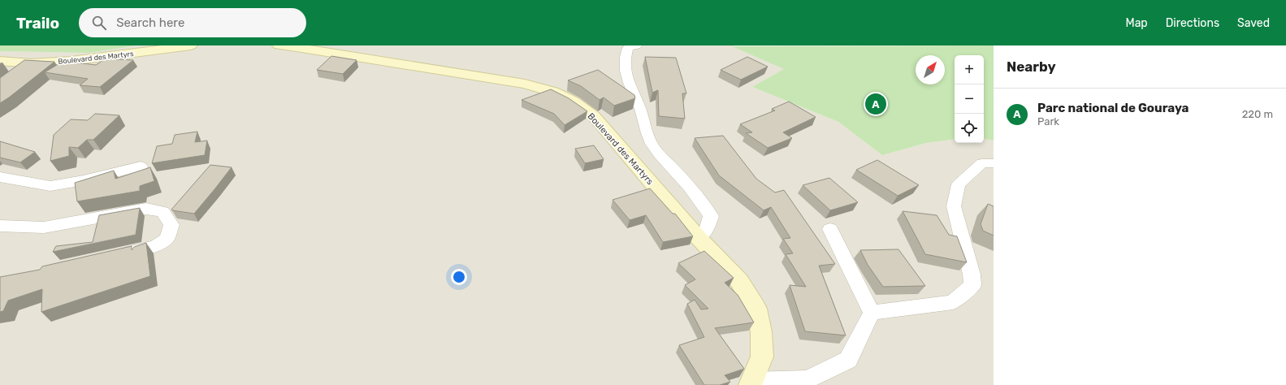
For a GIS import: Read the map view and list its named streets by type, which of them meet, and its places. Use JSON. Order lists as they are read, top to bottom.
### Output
{
  "streets": {
    "main road": ["Boulevard des Martyrs"]
  },
  "north": "top right",
  "page": {
    "header": "Trailo",
    "search": "Search here",
    "nav": ["Map", "Directions", "Saved"],
    "heading": "Nearby",
    "map_buttons": ["+", "−"],
    "list": [
      {
        "mark": "A",
        "name": "Parc national de Gouraya",
        "note": "Park",
        "value": "220 m"
      }
    ],
    "pins": "A"
  }
}
